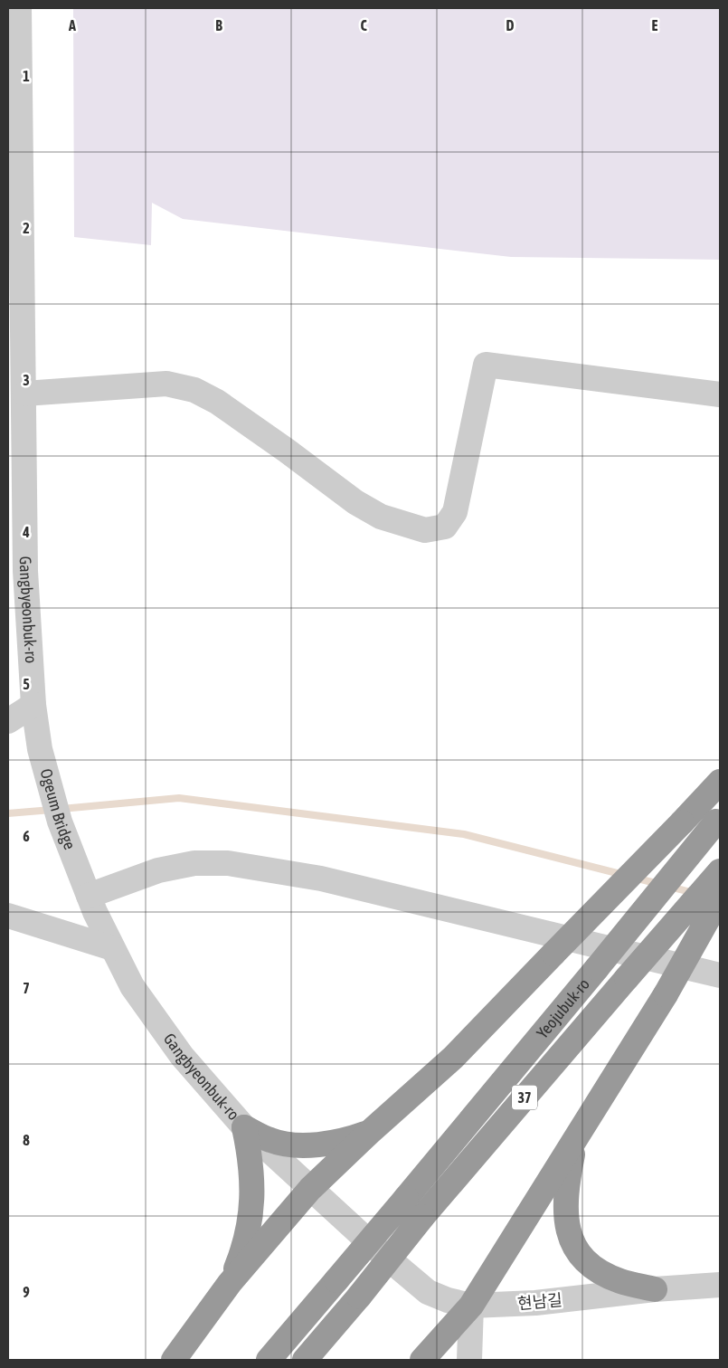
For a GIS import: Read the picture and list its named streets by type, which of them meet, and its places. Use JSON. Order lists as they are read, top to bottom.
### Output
{
  "streets": {
    "highway": ["Yeojubuk-ro", "37"],
    "street": ["Gangbyeonbuk-ro", "Ogeum Bridge", "현남길"]
  },
  "crossings": [
    ["Gangbyeonbuk-ro", "Ogeum Bridge"],
    ["Gangbyeonbuk-ro", "현남길"]
  ],
  "grid": {
    "columns": [
      "A",
      "B",
      "C",
      "D",
      "E"
    ],
    "rows": [
      "1",
      "2",
      "3",
      "4",
      "5",
      "6",
      "7",
      "8",
      "9"
    ]
  }
}
